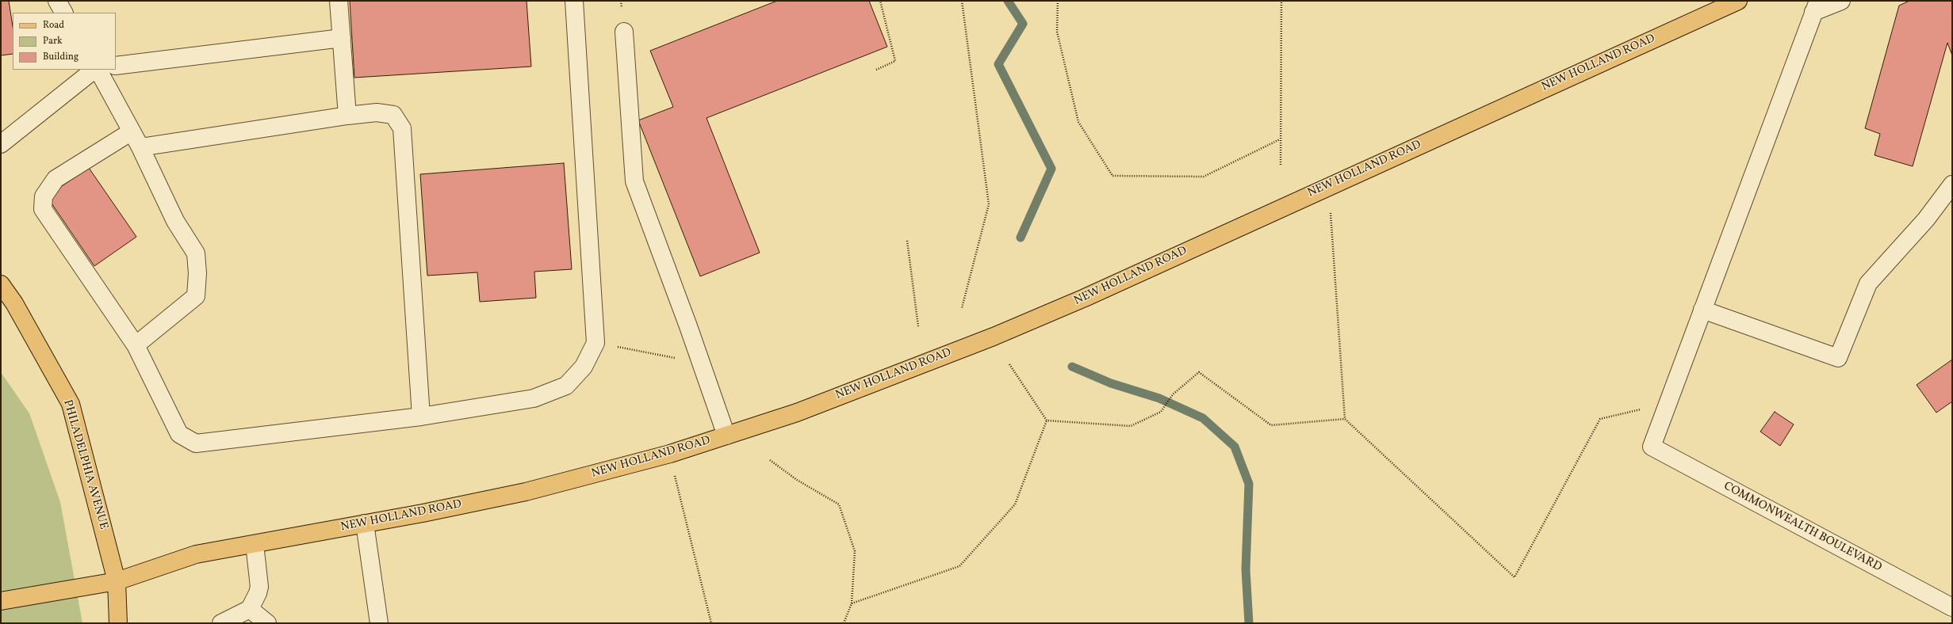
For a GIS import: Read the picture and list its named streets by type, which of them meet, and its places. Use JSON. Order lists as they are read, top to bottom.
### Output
{
  "streets": {
    "main road": ["NEW HOLLAND ROAD", "PHILADELPHIA AVENUE"],
    "street": ["COMMONWEALTH BOULEVARD"]
  },
  "crossings": [
    ["NEW HOLLAND ROAD", "PHILADELPHIA AVENUE"]
  ],
  "legend": ["Road", "Park", "Building"]
}
